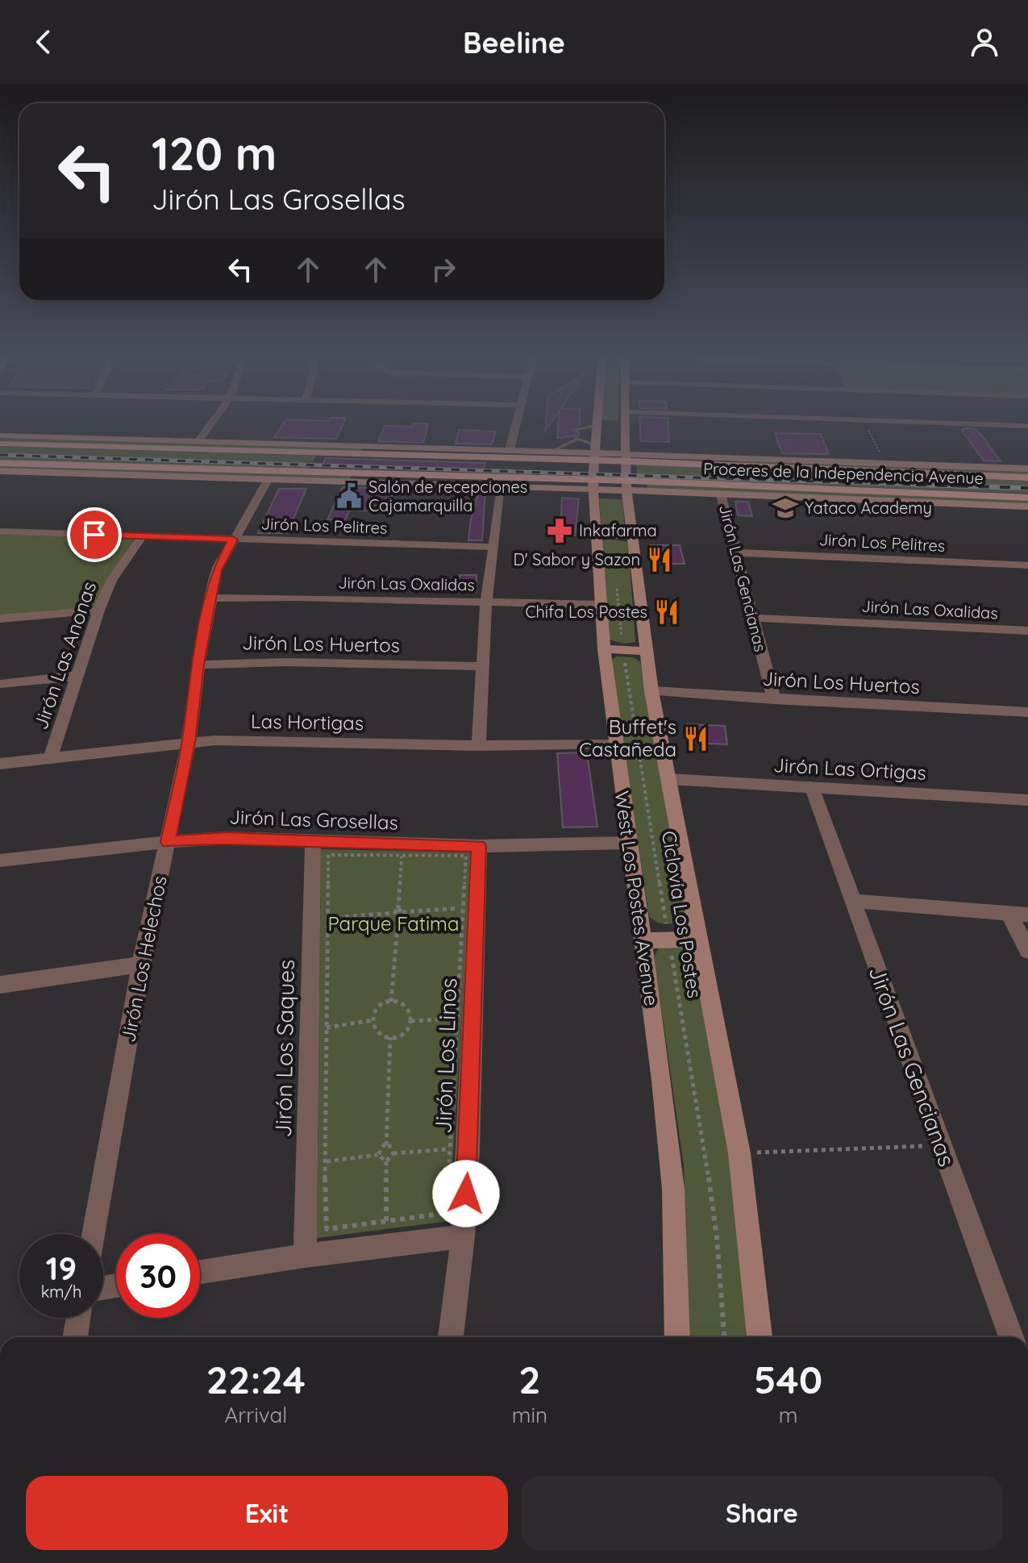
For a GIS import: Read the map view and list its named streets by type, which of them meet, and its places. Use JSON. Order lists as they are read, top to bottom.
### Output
{
  "streets": {
    "main road": ["Proceres de la Independencia Avenue", "West Los Postes Avenue"],
    "street": [
      "Jirón Los Pelitres",
      "Jirón Las Gencianas",
      "Jirón Las Oxalidas",
      "Jirón Los Huertos",
      "Jirón Las Anonas",
      "Las Hortigas",
      "Jirón Las Ortigas",
      "Jirón Las Grosellas",
      "Jirón Los Helechos",
      "Jirón Los Saques",
      "Jirón Los Linos"
    ],
    "path": ["Ciclovía Los Postes"]
  },
  "crossings": [
    ["Proceres de la Independencia Avenue", "Jirón Las Gencianas"],
    ["Proceres de la Independencia Avenue", "West Los Postes Avenue"],
    ["Jirón Los Pelitres", "Jirón Las Gencianas"],
    ["Jirón Los Pelitres", "Jirón Las Anonas"],
    ["Jirón Los Pelitres", "Jirón Los Helechos"],
    ["Jirón Las Gencianas", "Jirón Las Oxalidas"],
    ["Jirón Las Gencianas", "Jirón Los Huertos"],
    ["Jirón Las Gencianas", "Jirón Las Ortigas"],
    ["Jirón Las Oxalidas", "West Los Postes Avenue"],
    ["Jirón Las Oxalidas", "Jirón Los Helechos"],
    ["Jirón Los Huertos", "Jirón Los Helechos"],
    ["Jirón Las Anonas", "Las Hortigas"],
    ["Las Hortigas", "West Los Postes Avenue"],
    ["Las Hortigas", "Jirón Los Helechos"],
    ["Jirón Las Grosellas", "West Los Postes Avenue"],
    ["Jirón Las Grosellas", "Jirón Los Helechos"],
    ["Jirón Las Grosellas", "Jirón Los Saques"],
    ["Jirón Las Grosellas", "Jirón Los Linos"]
  ],
  "parks": ["Parque Fatima"],
  "places": {
    "public building": ["Salón de recepciones Cajamarquilla"],
    "school or university": ["Yataco Academy"],
    "pharmacy": ["Inkafarma"],
    "restaurant": ["D' Sabor y Sazon", "Chifa Los Postes", "Buffet's Castañeda"]
  },
  "page": {
    "header": "Beeline",
    "turn": ["120 m", "Jirón Las Grosellas"],
    "speed": "19 km/h",
    "limit": "30",
    "eta": [
      "22:24",
      "Arrival",
      "2",
      "min",
      "540",
      "m"
    ],
    "buttons": ["Exit", "Share"]
  }
}
